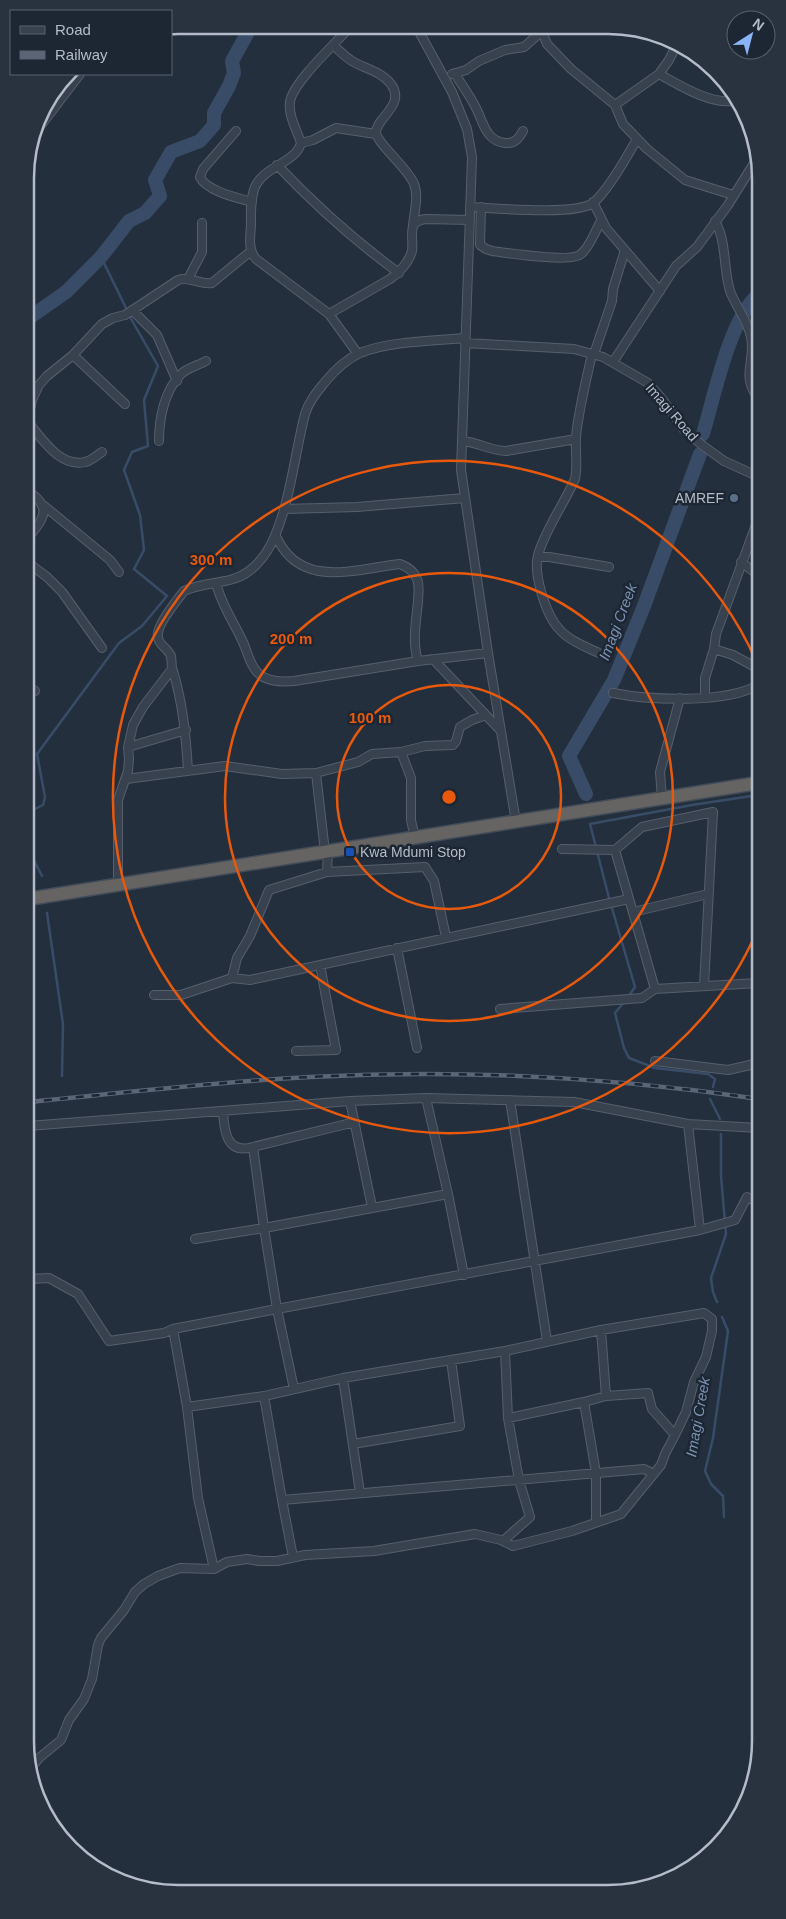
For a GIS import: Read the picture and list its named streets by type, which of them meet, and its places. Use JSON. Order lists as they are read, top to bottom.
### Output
{
  "streets": {
    "street": ["Imagi Road"]
  },
  "water": ["Imagi Creek"],
  "places": {
    "other": ["AMREF"],
    "transit": ["Kwa Mdumi Stop"]
  },
  "legend": ["Road", "Railway"],
  "north": "top right",
  "rings": ["300 m", "200 m", "100 m"]
}
